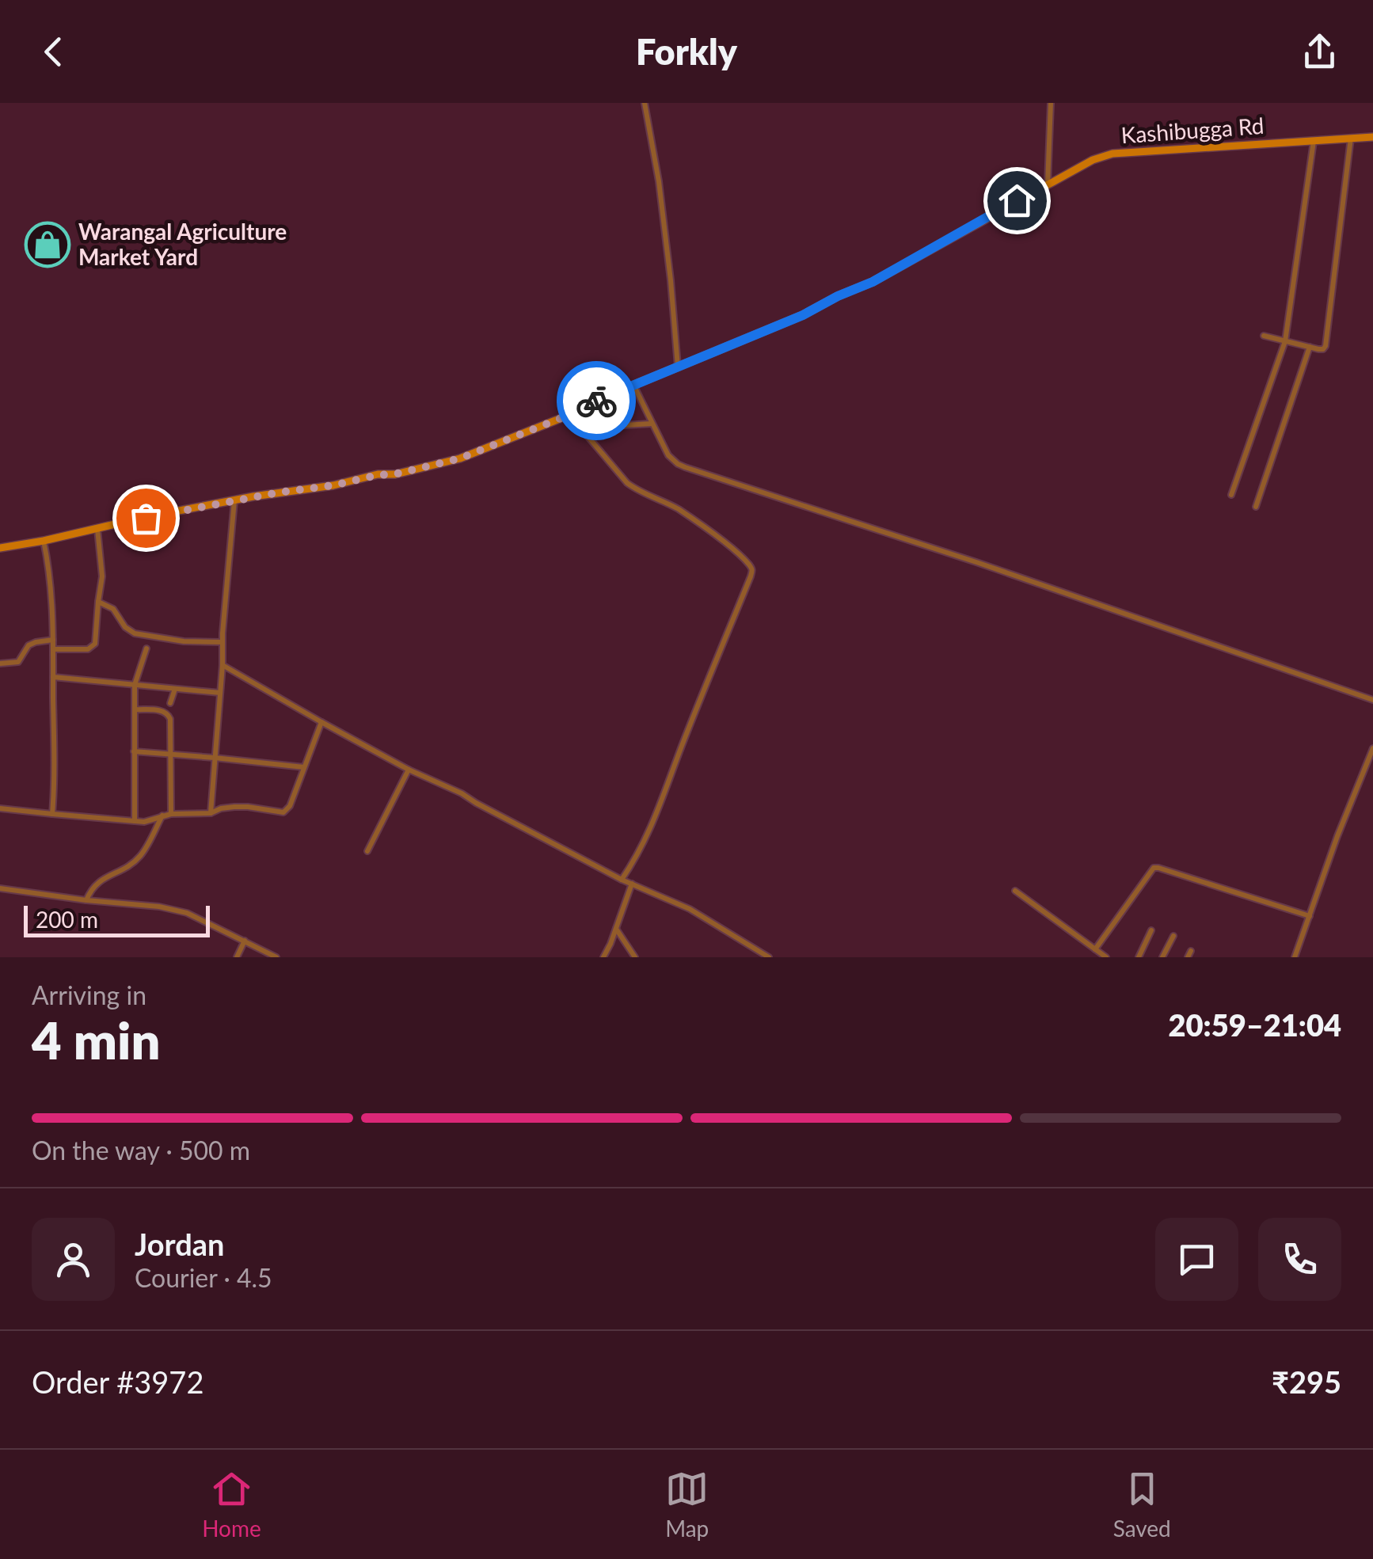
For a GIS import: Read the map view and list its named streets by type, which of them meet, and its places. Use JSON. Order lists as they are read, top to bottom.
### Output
{
  "streets": {
    "main road": ["Kashibugga Rd"]
  },
  "places": {
    "shop": ["Warangal Agriculture Market Yard"]
  },
  "scale_bar": "200 m",
  "page": {
    "header": "Forkly",
    "scale": "200 m",
    "heading": ["4 min", "Arriving in", "20:59–21:04"],
    "panel": [
      "Jordan",
      "Courier · 4.5",
      "Order #3972",
      "₹295"
    ],
    "bar": "On the way · 500 m",
    "tabs": ["Home", "Map", "Saved"]
  }
}
